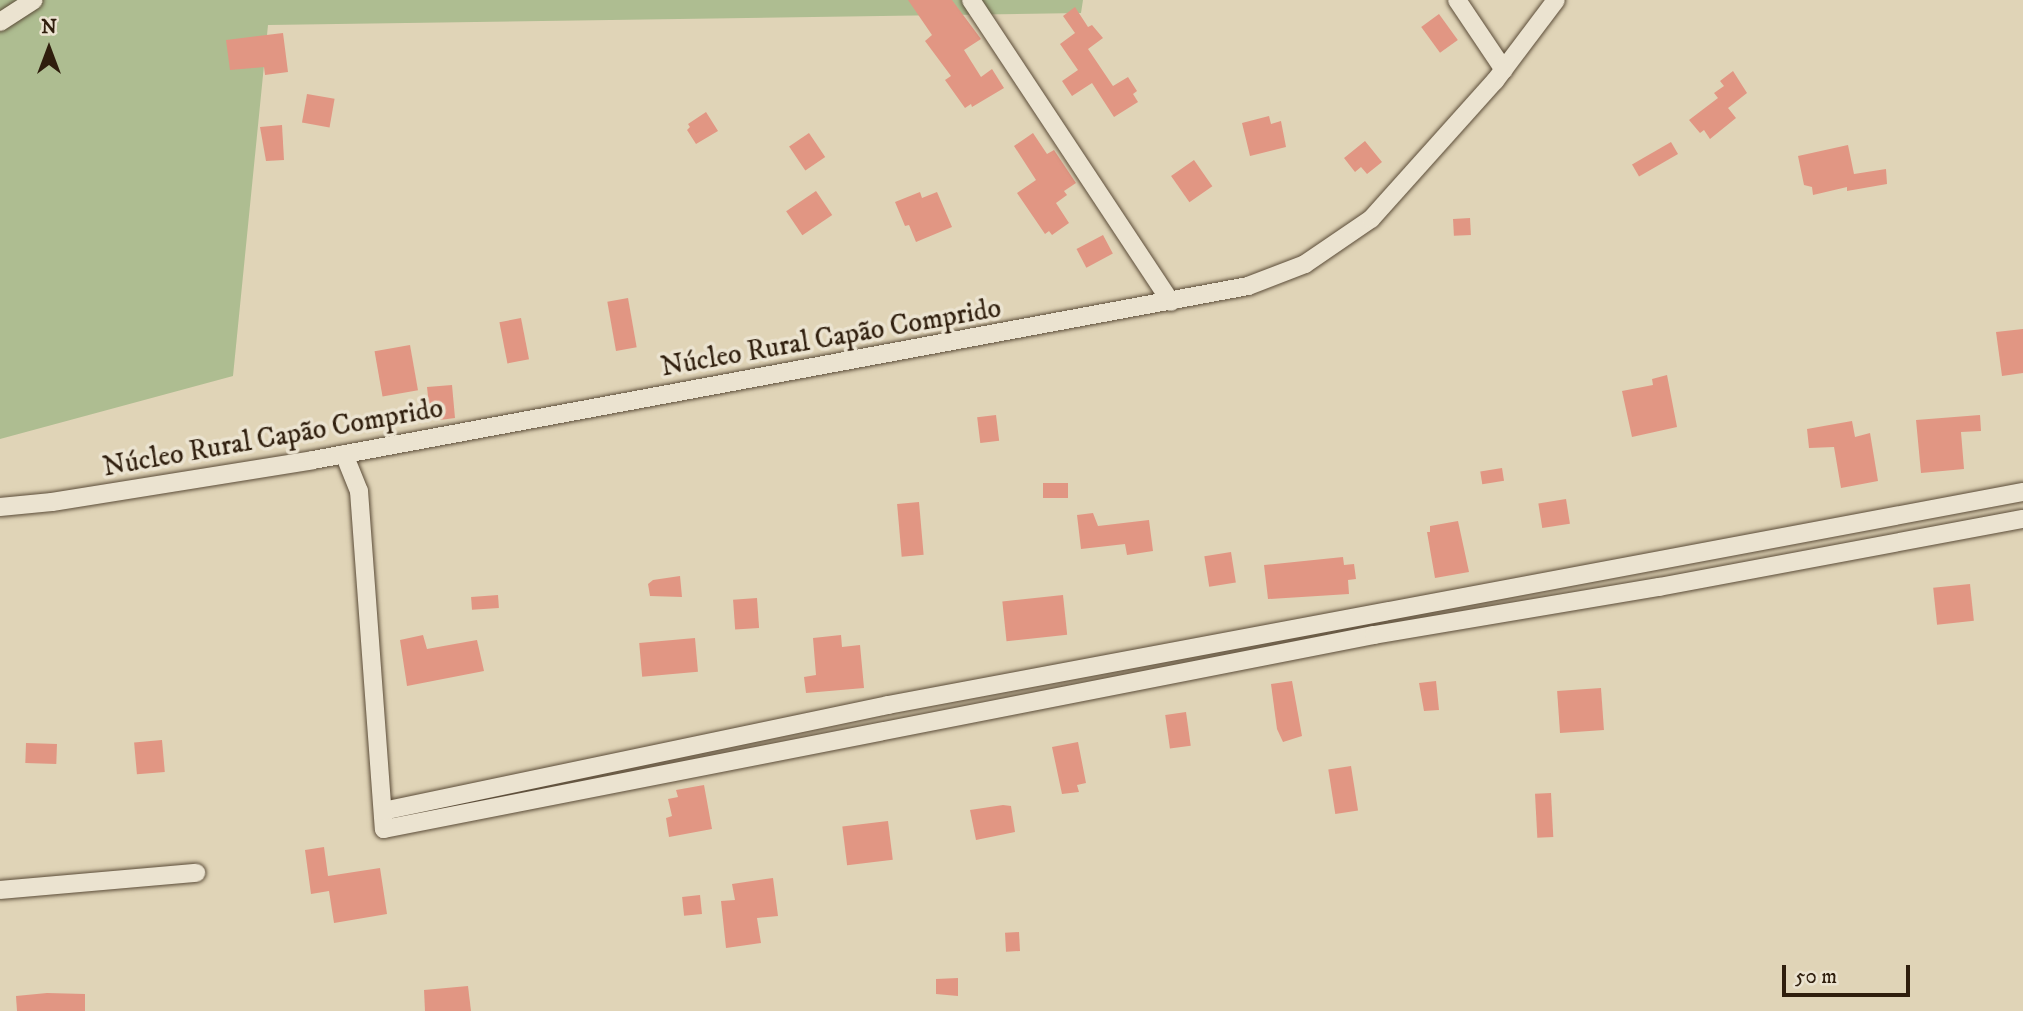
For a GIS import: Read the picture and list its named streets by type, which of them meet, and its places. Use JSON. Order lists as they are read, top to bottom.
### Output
{
  "streets": {
    "street": ["Núcleo Rural Capão Comprido"]
  },
  "scale_bar": "50 m",
  "north": "top"
}
